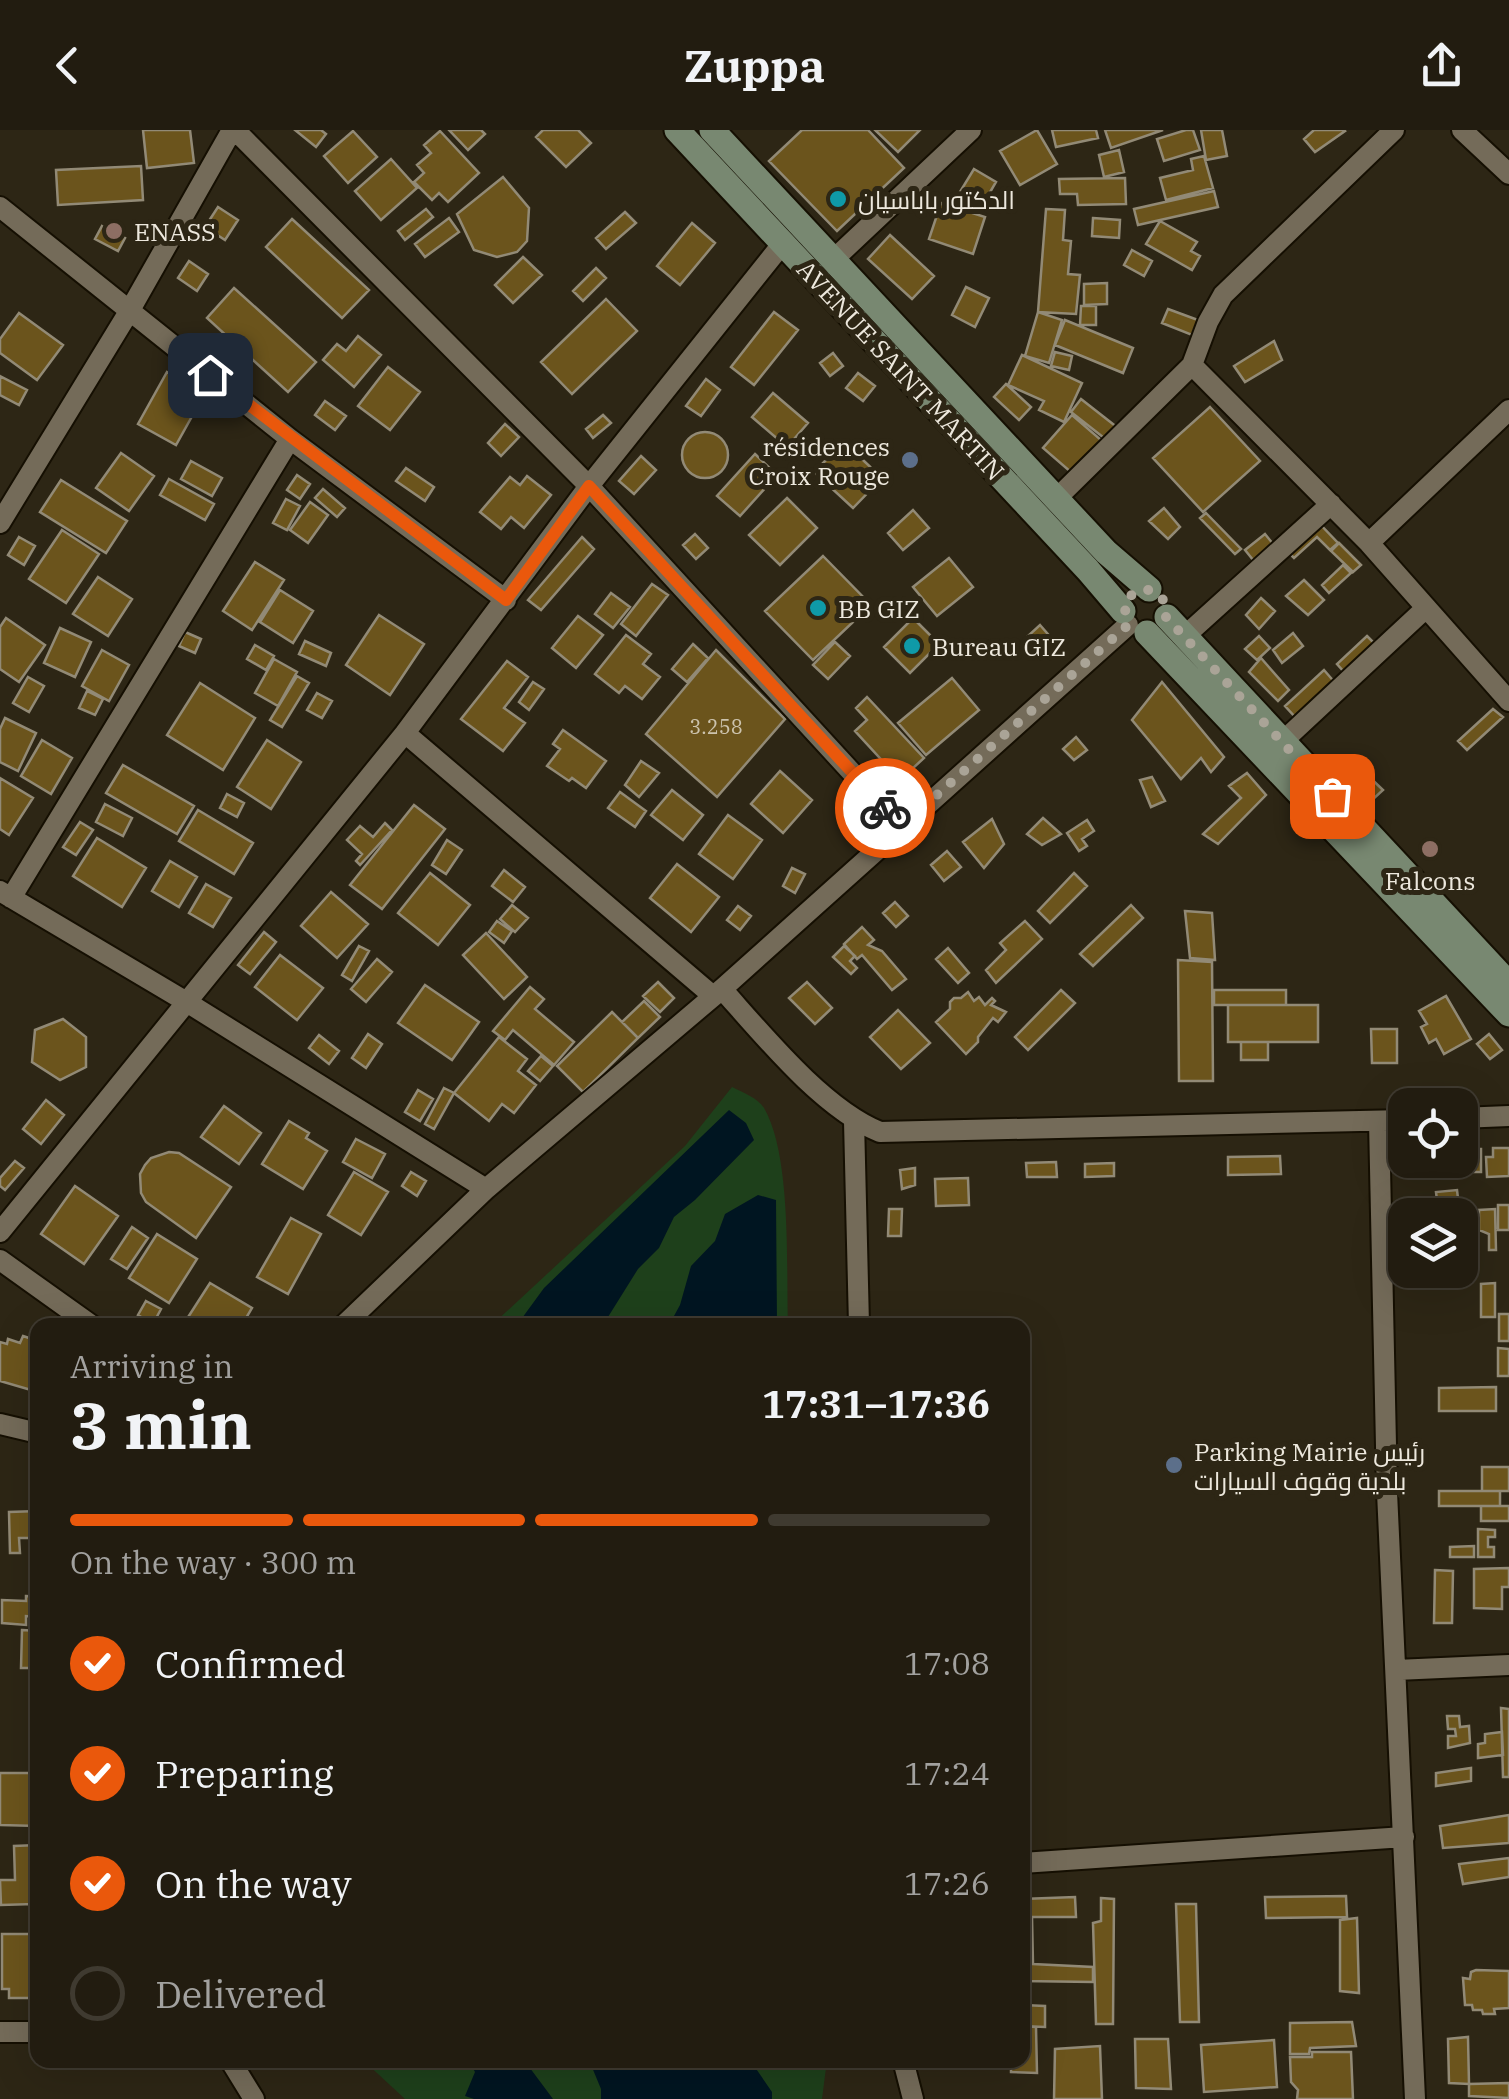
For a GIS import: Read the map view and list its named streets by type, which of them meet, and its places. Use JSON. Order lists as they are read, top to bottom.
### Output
{
  "streets": {
    "main road": ["AVENUE SAINT MARTIN"]
  },
  "places": [
    "الدكتور باباسيان",
    "ENASS",
    "résidences Croix Rouge",
    "BB GIZ",
    "Bureau GIZ",
    "Falcons",
    "Parking Mairie رئيس بلدية وقوف السيارات"
  ],
  "house_numbers": ["3.258"],
  "page": {
    "header": "Zuppa",
    "heading": ["3 min", "Arriving in", "17:31–17:36"],
    "bar": "On the way · 300 m",
    "list": [
      ["Confirmed", "17:08"],
      ["Preparing", "17:24"],
      ["On the way", "17:26"],
      "Delivered"
    ]
  }
}
